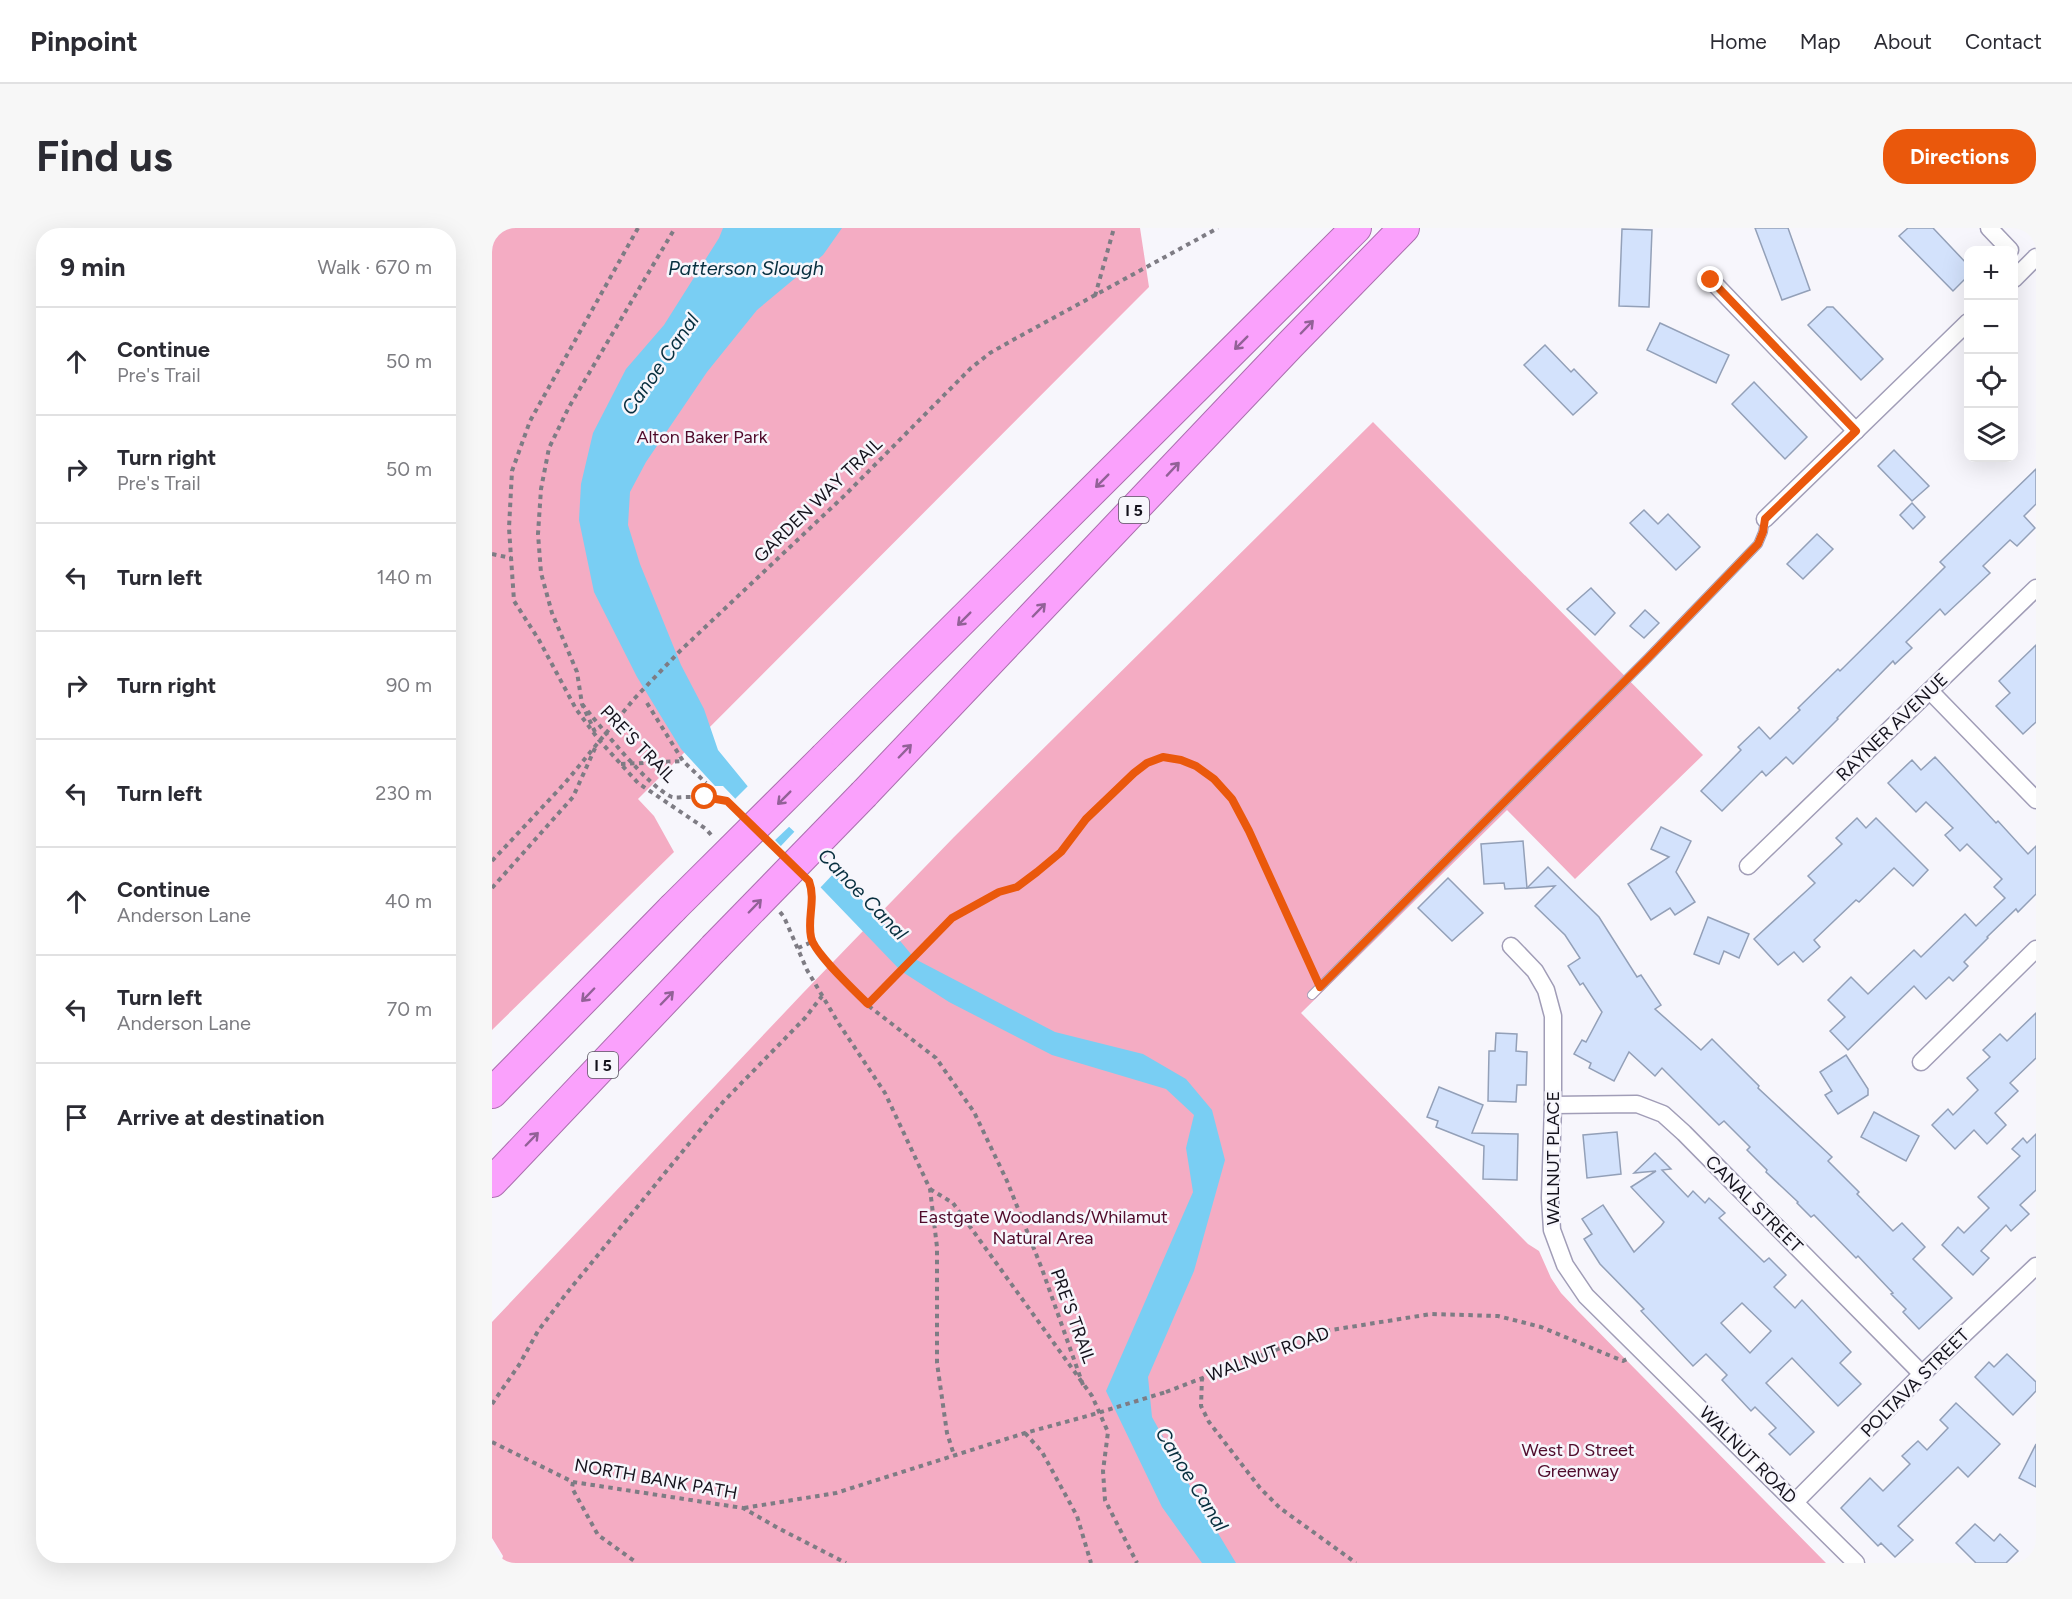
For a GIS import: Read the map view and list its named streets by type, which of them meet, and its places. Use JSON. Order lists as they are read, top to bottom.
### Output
{
  "streets": {
    "highway": ["I 5"],
    "street": [
      "RAYNER AVENUE",
      "WALNUT PLACE",
      "CANAL STREET",
      "WALNUT ROAD",
      "POLTAVA STREET"
    ],
    "path": ["GARDEN WAY TRAIL", "PRE'S TRAIL", "NORTH BANK PATH"]
  },
  "crossings": [
    ["GARDEN WAY TRAIL", "PRE'S TRAIL"],
    ["WALNUT PLACE", "CANAL STREET"],
    ["WALNUT PLACE", "WALNUT ROAD"],
    ["CANAL STREET", "POLTAVA STREET"],
    ["WALNUT ROAD", "POLTAVA STREET"],
    ["WALNUT ROAD", "NORTH BANK PATH"]
  ],
  "water": ["Patterson Slough", "Canoe Canal"],
  "parks": ["Alton Baker Park", "Eastgate Woodlands/Whilamut Natural Area", "West D Street Greenway"],
  "page": {
    "header": "Pinpoint",
    "nav": [
      "Home",
      "Map",
      "About",
      "Contact"
    ],
    "buttons": "Directions",
    "title": "Find us",
    "heading": ["9 min", "Walk · 670 m"],
    "map_buttons": ["+", "−"],
    "list": [
      ["Continue", "Pre's Trail", "50 m"],
      ["Turn right", "Pre's Trail", "50 m"],
      ["Turn left", "140 m"],
      ["Turn right", "90 m"],
      ["Turn left", "230 m"],
      ["Continue", "Anderson Lane", "40 m"],
      ["Turn left", "Anderson Lane", "70 m"],
      "Arrive at destination"
    ]
  }
}
